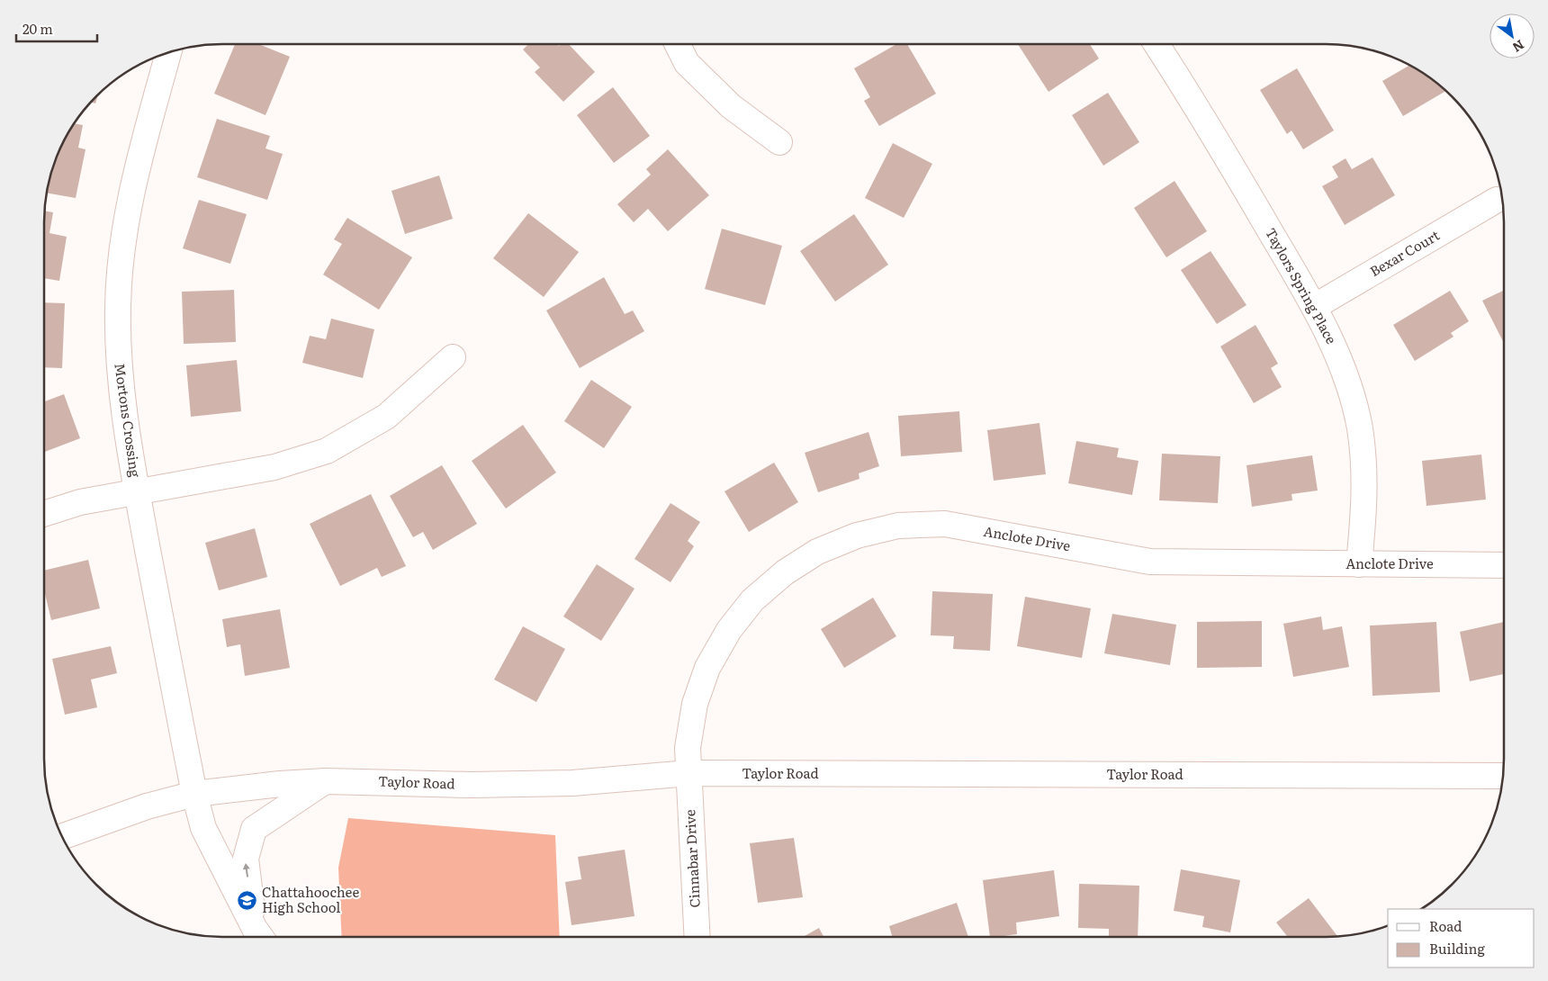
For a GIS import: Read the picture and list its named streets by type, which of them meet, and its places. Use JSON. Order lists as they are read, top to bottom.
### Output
{
  "streets": {
    "street": [
      "Bexar Court",
      "Taylors Spring Place",
      "Mortons Crossing",
      "Anclote Drive",
      "Taylor Road",
      "Cinnabar Drive"
    ]
  },
  "crossings": [
    ["Bexar Court", "Taylors Spring Place"],
    ["Taylors Spring Place", "Anclote Drive"],
    ["Mortons Crossing", "Taylor Road"],
    ["Anclote Drive", "Taylor Road"],
    ["Anclote Drive", "Cinnabar Drive"],
    ["Taylor Road", "Cinnabar Drive"]
  ],
  "places": {
    "school or university": ["Chattahoochee High School"]
  },
  "legend": ["Road", "Building"],
  "scale_bar": "20 m",
  "north": "bottom right"
}
